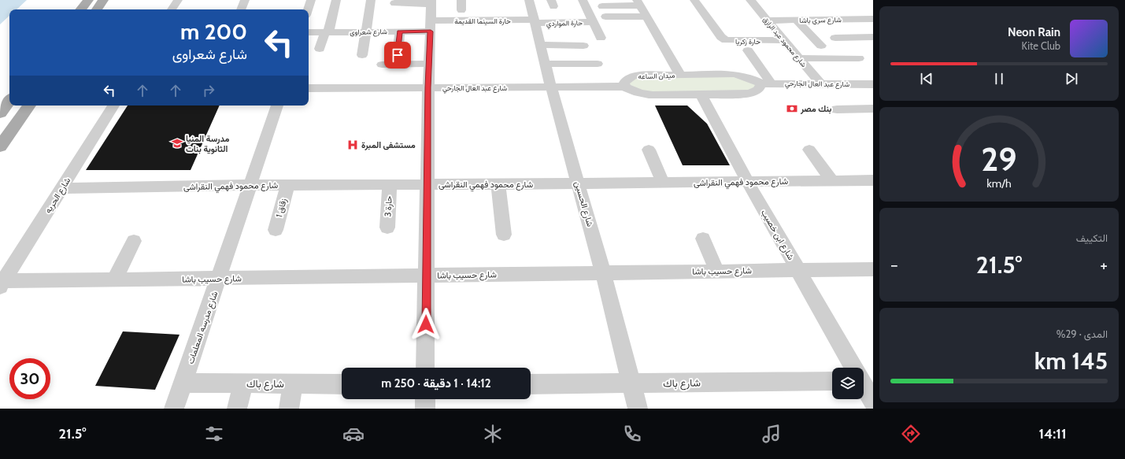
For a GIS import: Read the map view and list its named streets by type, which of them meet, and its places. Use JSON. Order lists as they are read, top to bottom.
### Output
{
  "streets": {
    "street": [
      "شارع سرى باشا",
      "حارة السينما القديمة",
      "حارة المواردي",
      "شارع شعراوى",
      "حارة زكريا",
      "شارع محمود عبد الرازق",
      "ميدان الساعه",
      "شارع عبد العال الجارحي",
      "شارع محمود فهمي النقراشى",
      "شارع الحريه",
      "شارع الحسين",
      "حارة 3",
      "زقاق 1",
      "شارع ابن خصيب",
      "شارع حسيب باشا",
      "شارع مدرسه المعلمات",
      "شارع باك"
    ]
  },
  "crossings": [
    ["شارع سرى باشا", "شارع محمود عبد الرازق"],
    ["حارة السينما القديمة", "حارة المواردي"],
    ["حارة السينما القديمة", "شارع شعراوى"],
    ["حارة السينما القديمة", "شارع الحسين"],
    ["حارة المواردي", "شارع الحسين"],
    ["حارة زكريا", "شارع محمود عبد الرازق"],
    ["شارع محمود عبد الرازق", "شارع عبد العال الجارحي"],
    ["ميدان الساعه", "شارع عبد العال الجارحي"],
    ["ميدان الساعه", "شارع ابن خصيب"],
    ["شارع عبد العال الجارحي", "شارع الحسين"],
    ["شارع محمود فهمي النقراشى", "شارع الحريه"],
    ["شارع محمود فهمي النقراشى", "شارع الحسين"],
    ["شارع محمود فهمي النقراشى", "حارة 3"],
    ["شارع محمود فهمي النقراشى", "زقاق 1"],
    ["شارع محمود فهمي النقراشى", "شارع ابن خصيب"],
    ["شارع محمود فهمي النقراشى", "شارع مدرسه المعلمات"],
    ["شارع الحريه", "شارع حسيب باشا"],
    ["شارع الحسين", "شارع حسيب باشا"],
    ["شارع الحسين", "شارع باك"],
    ["شارع ابن خصيب", "شارع حسيب باشا"],
    ["شارع حسيب باشا", "شارع مدرسه المعلمات"],
    ["شارع مدرسه المعلمات", "شارع باك"]
  ],
  "places": {
    "bank": ["بنك مصر"],
    "school or university": ["مدرسة المنيا الثانوية بنات"],
    "hospital": ["مستشفى المبرة"]
  },
  "page": {
    "turn": ["200 m", "شارع شعراوى"],
    "song": ["Neon Rain", "Kite Club"],
    "tile": [
      "التكييف",
      ["المدى · 29%", "145 km"]
    ],
    "heat": ["−", "21.5°", "+"],
    "limit": "30",
    "trip": "14:12 · 1 دقيقة · 250 m",
    "tabs": ["14:11", "21.5°"],
    "gauge": ["29", "km/h"]
  }
}
